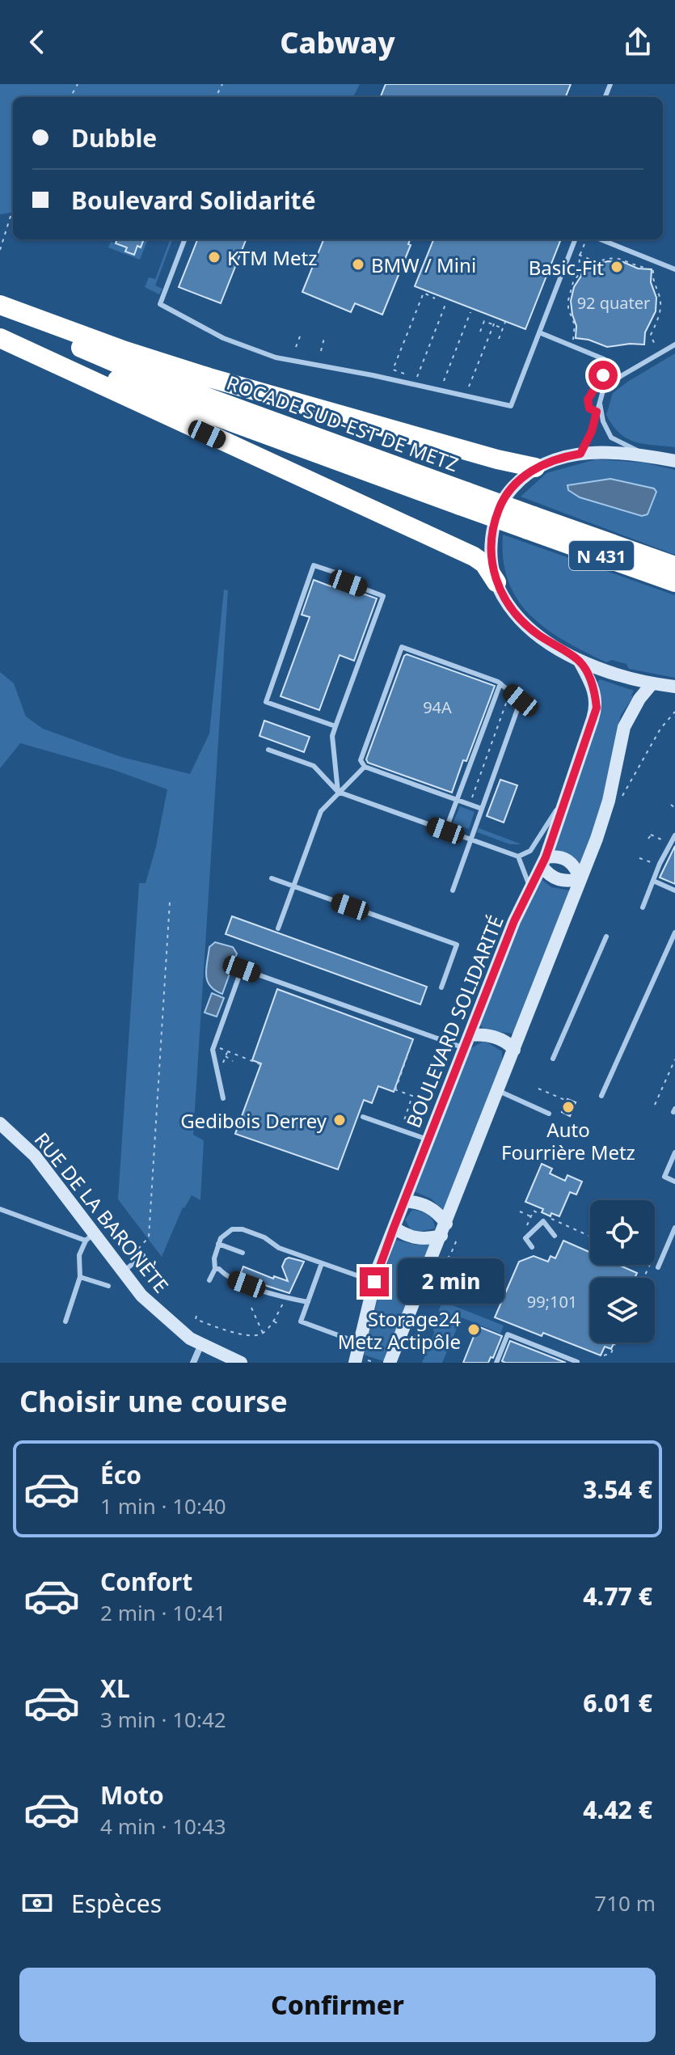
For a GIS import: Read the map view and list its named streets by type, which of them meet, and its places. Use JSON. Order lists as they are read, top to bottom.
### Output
{
  "streets": {
    "highway": ["ROCADE SUD-EST DE METZ", "N 431"],
    "main road": ["BOULEVARD SOLIDARITÉ", "RUE DE LA BARONÈTE"]
  },
  "places": [
    "KTM Metz",
    "BMW / Mini",
    "Basic-Fit",
    "Auto Fourrière Metz",
    "Gedibois Derrey",
    "Storage24 Metz Actipôle"
  ],
  "house_numbers": ["92 quater", "94A", "99;101"],
  "page": {
    "header": "Cabway",
    "banner": ["Dubble", "Boulevard Solidarité"],
    "bubble": "2 min",
    "heading": "Choisir une course",
    "list": [
      {
        "name": "Éco",
        "note": "1 min · 10:40",
        "value": "3.54 €"
      },
      {
        "name": "Confort",
        "note": "2 min · 10:41",
        "value": "4.77 €"
      },
      {
        "name": "XL",
        "note": "3 min · 10:42",
        "value": "6.01 €"
      },
      {
        "name": "Moto",
        "note": "4 min · 10:43",
        "value": "4.42 €"
      }
    ],
    "pay": ["Espèces", "710 m"],
    "buttons": "Confirmer"
  }
}
